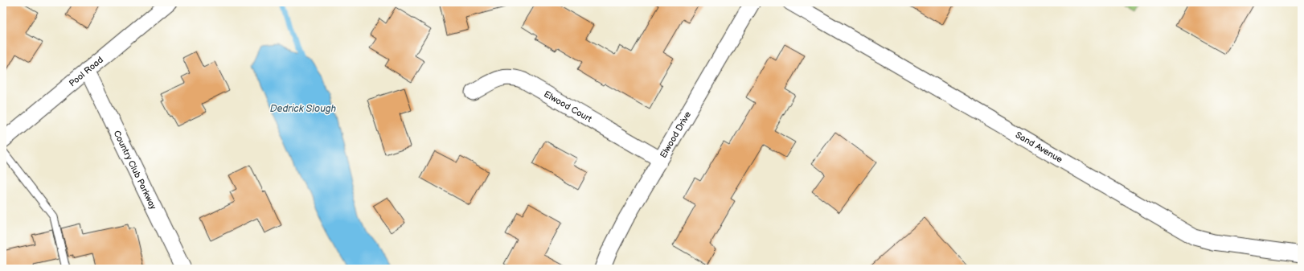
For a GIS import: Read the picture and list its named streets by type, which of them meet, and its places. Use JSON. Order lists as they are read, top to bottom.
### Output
{
  "streets": {
    "street": [
      "Pool Road",
      "Elwood Court",
      "Elwood Drive",
      "Sand Avenue",
      "Country Club Parkway"
    ]
  },
  "crossings": [
    ["Pool Road", "Country Club Parkway"],
    ["Elwood Court", "Elwood Drive"]
  ],
  "water": ["Dedrick Slough"]
}
